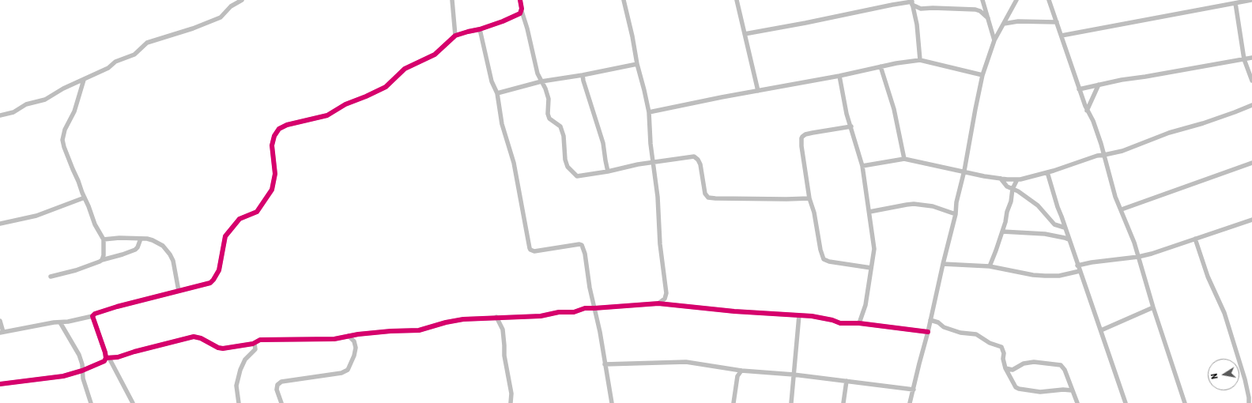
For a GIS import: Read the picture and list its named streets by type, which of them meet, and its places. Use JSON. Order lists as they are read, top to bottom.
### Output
{
  "north": "left"
}
